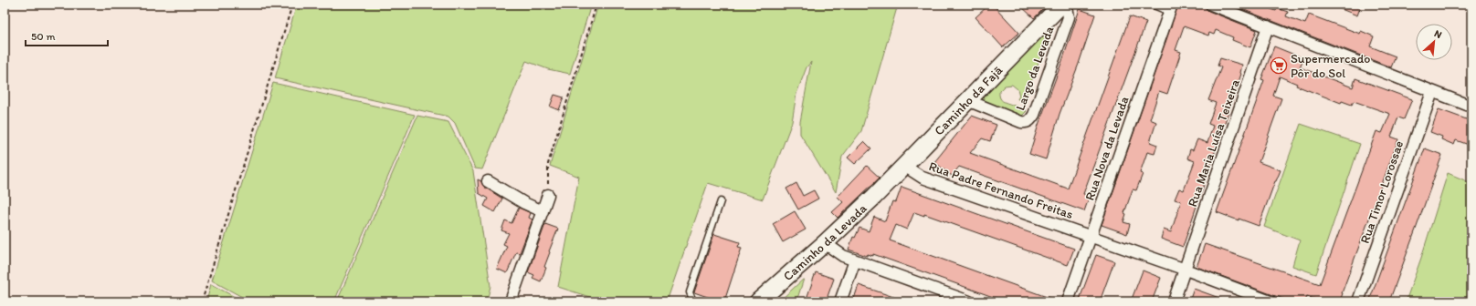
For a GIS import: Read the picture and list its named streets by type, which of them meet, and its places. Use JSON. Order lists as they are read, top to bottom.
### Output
{
  "streets": {
    "street": [
      "Largo da Levada",
      "Caminho da Fajã",
      "Rua Maria Luísa Teixeira",
      "Rua Nova da Levada",
      "Rua Padre Fernando Freitas",
      "Rua Timor Lorossae",
      "Caminho da Levada"
    ]
  },
  "crossings": [
    ["Largo da Levada", "Caminho da Fajã"],
    ["Caminho da Fajã", "Rua Padre Fernando Freitas"],
    ["Caminho da Fajã", "Caminho da Levada"],
    ["Rua Maria Luísa Teixeira", "Rua Padre Fernando Freitas"],
    ["Rua Nova da Levada", "Rua Padre Fernando Freitas"]
  ],
  "places": {
    "supermarket": ["Supermercado Pôr do Sol"]
  },
  "scale_bar": "50 m",
  "north": "top right"
}
